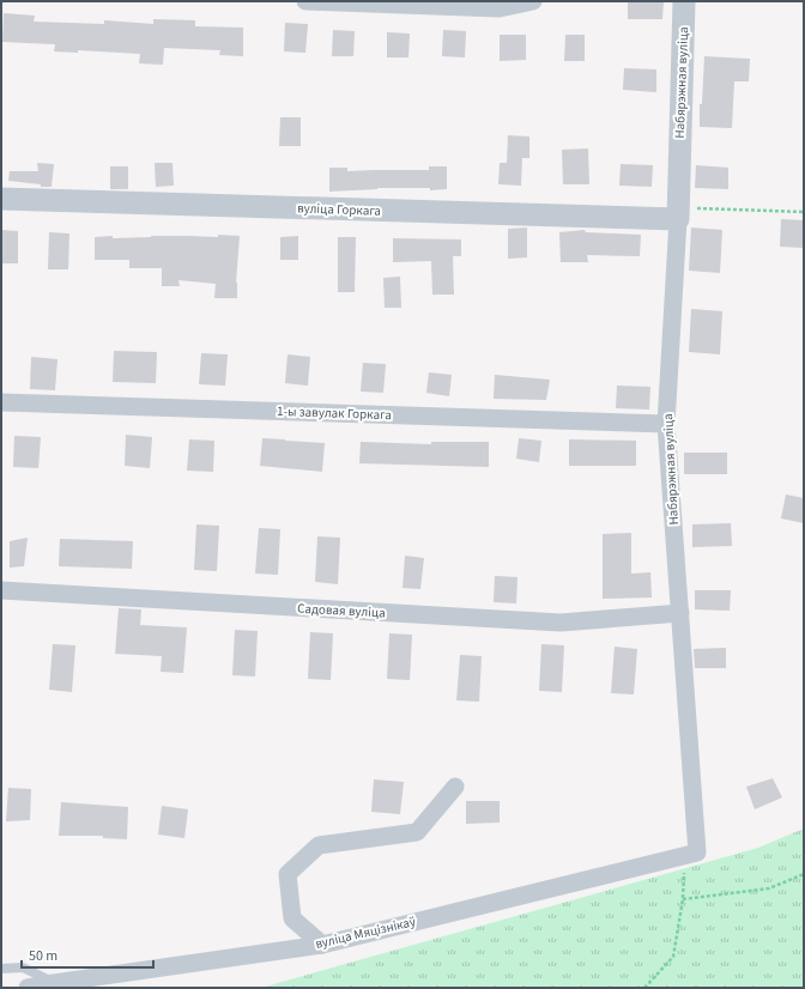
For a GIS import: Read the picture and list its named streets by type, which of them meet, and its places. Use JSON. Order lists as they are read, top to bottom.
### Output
{
  "streets": {
    "street": [
      "Набярэжная вуліца",
      "вуліца Горкага",
      "1-ы завулак Горкага",
      "Садовая вуліца",
      "вуліца Мяцізнікаў"
    ]
  },
  "crossings": [
    ["Набярэжная вуліца", "вуліца Горкага"],
    ["Набярэжная вуліца", "1-ы завулак Горкага"],
    ["Набярэжная вуліца", "Садовая вуліца"],
    ["Набярэжная вуліца", "вуліца Мяцізнікаў"]
  ],
  "scale_bar": "50 m"
}
